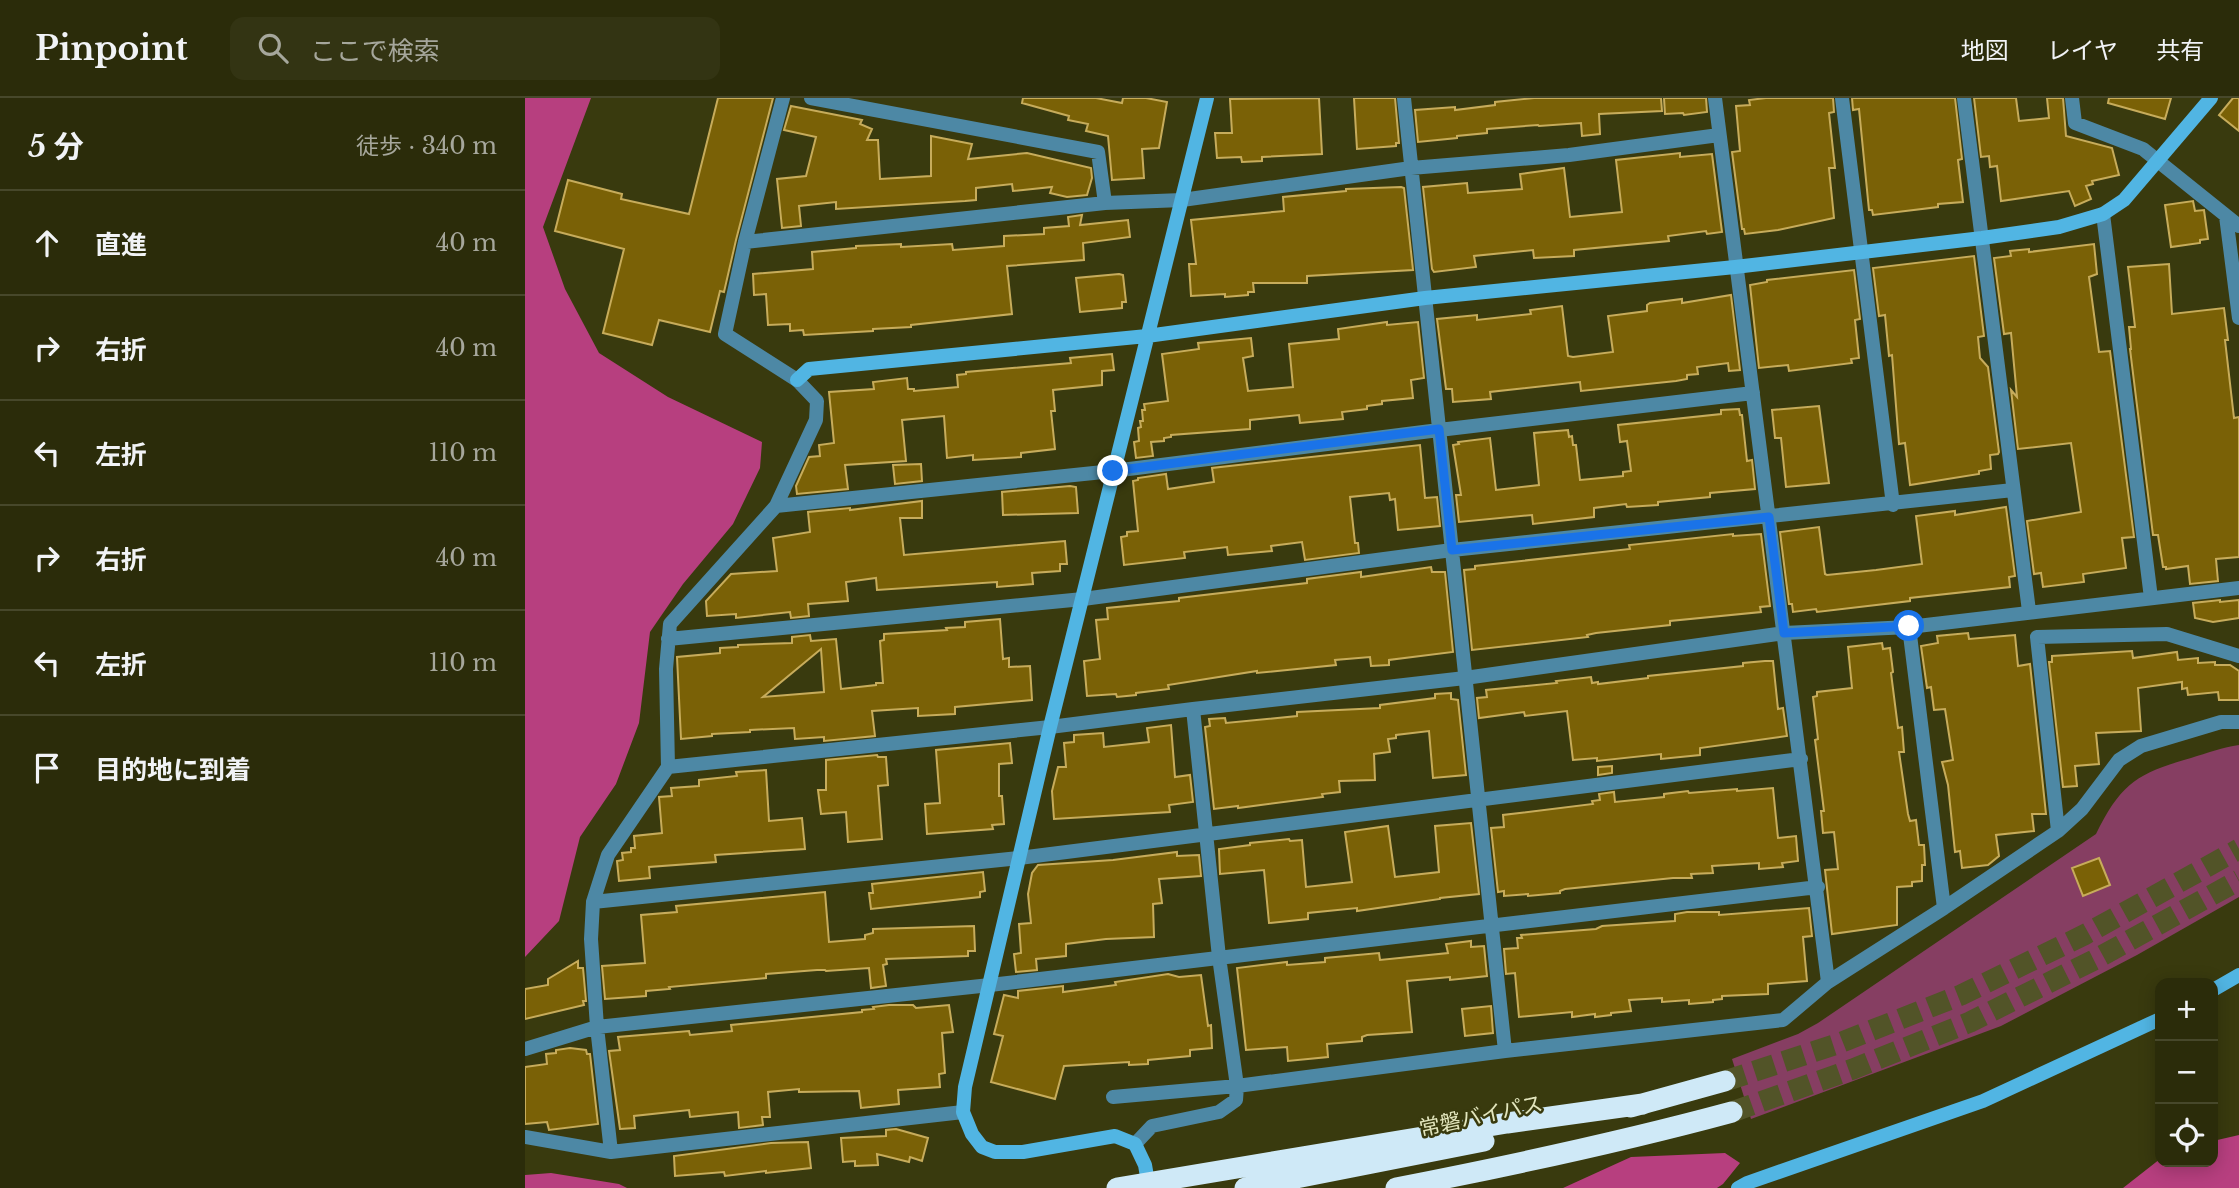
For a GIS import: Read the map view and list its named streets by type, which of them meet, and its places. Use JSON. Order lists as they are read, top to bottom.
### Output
{
  "streets": {
    "highway": ["常磐バイパス"]
  },
  "page": {
    "header": "Pinpoint",
    "search": "ここで検索",
    "nav": ["地図", "レイヤ", "共有"],
    "heading": ["5 分", "徒歩 · 340 m"],
    "list": [
      ["直進", "40 m"],
      ["右折", "40 m"],
      ["左折", "110 m"],
      ["右折", "40 m"],
      ["左折", "110 m"],
      "目的地に到着"
    ],
    "map_buttons": ["+", "−"]
  }
}
